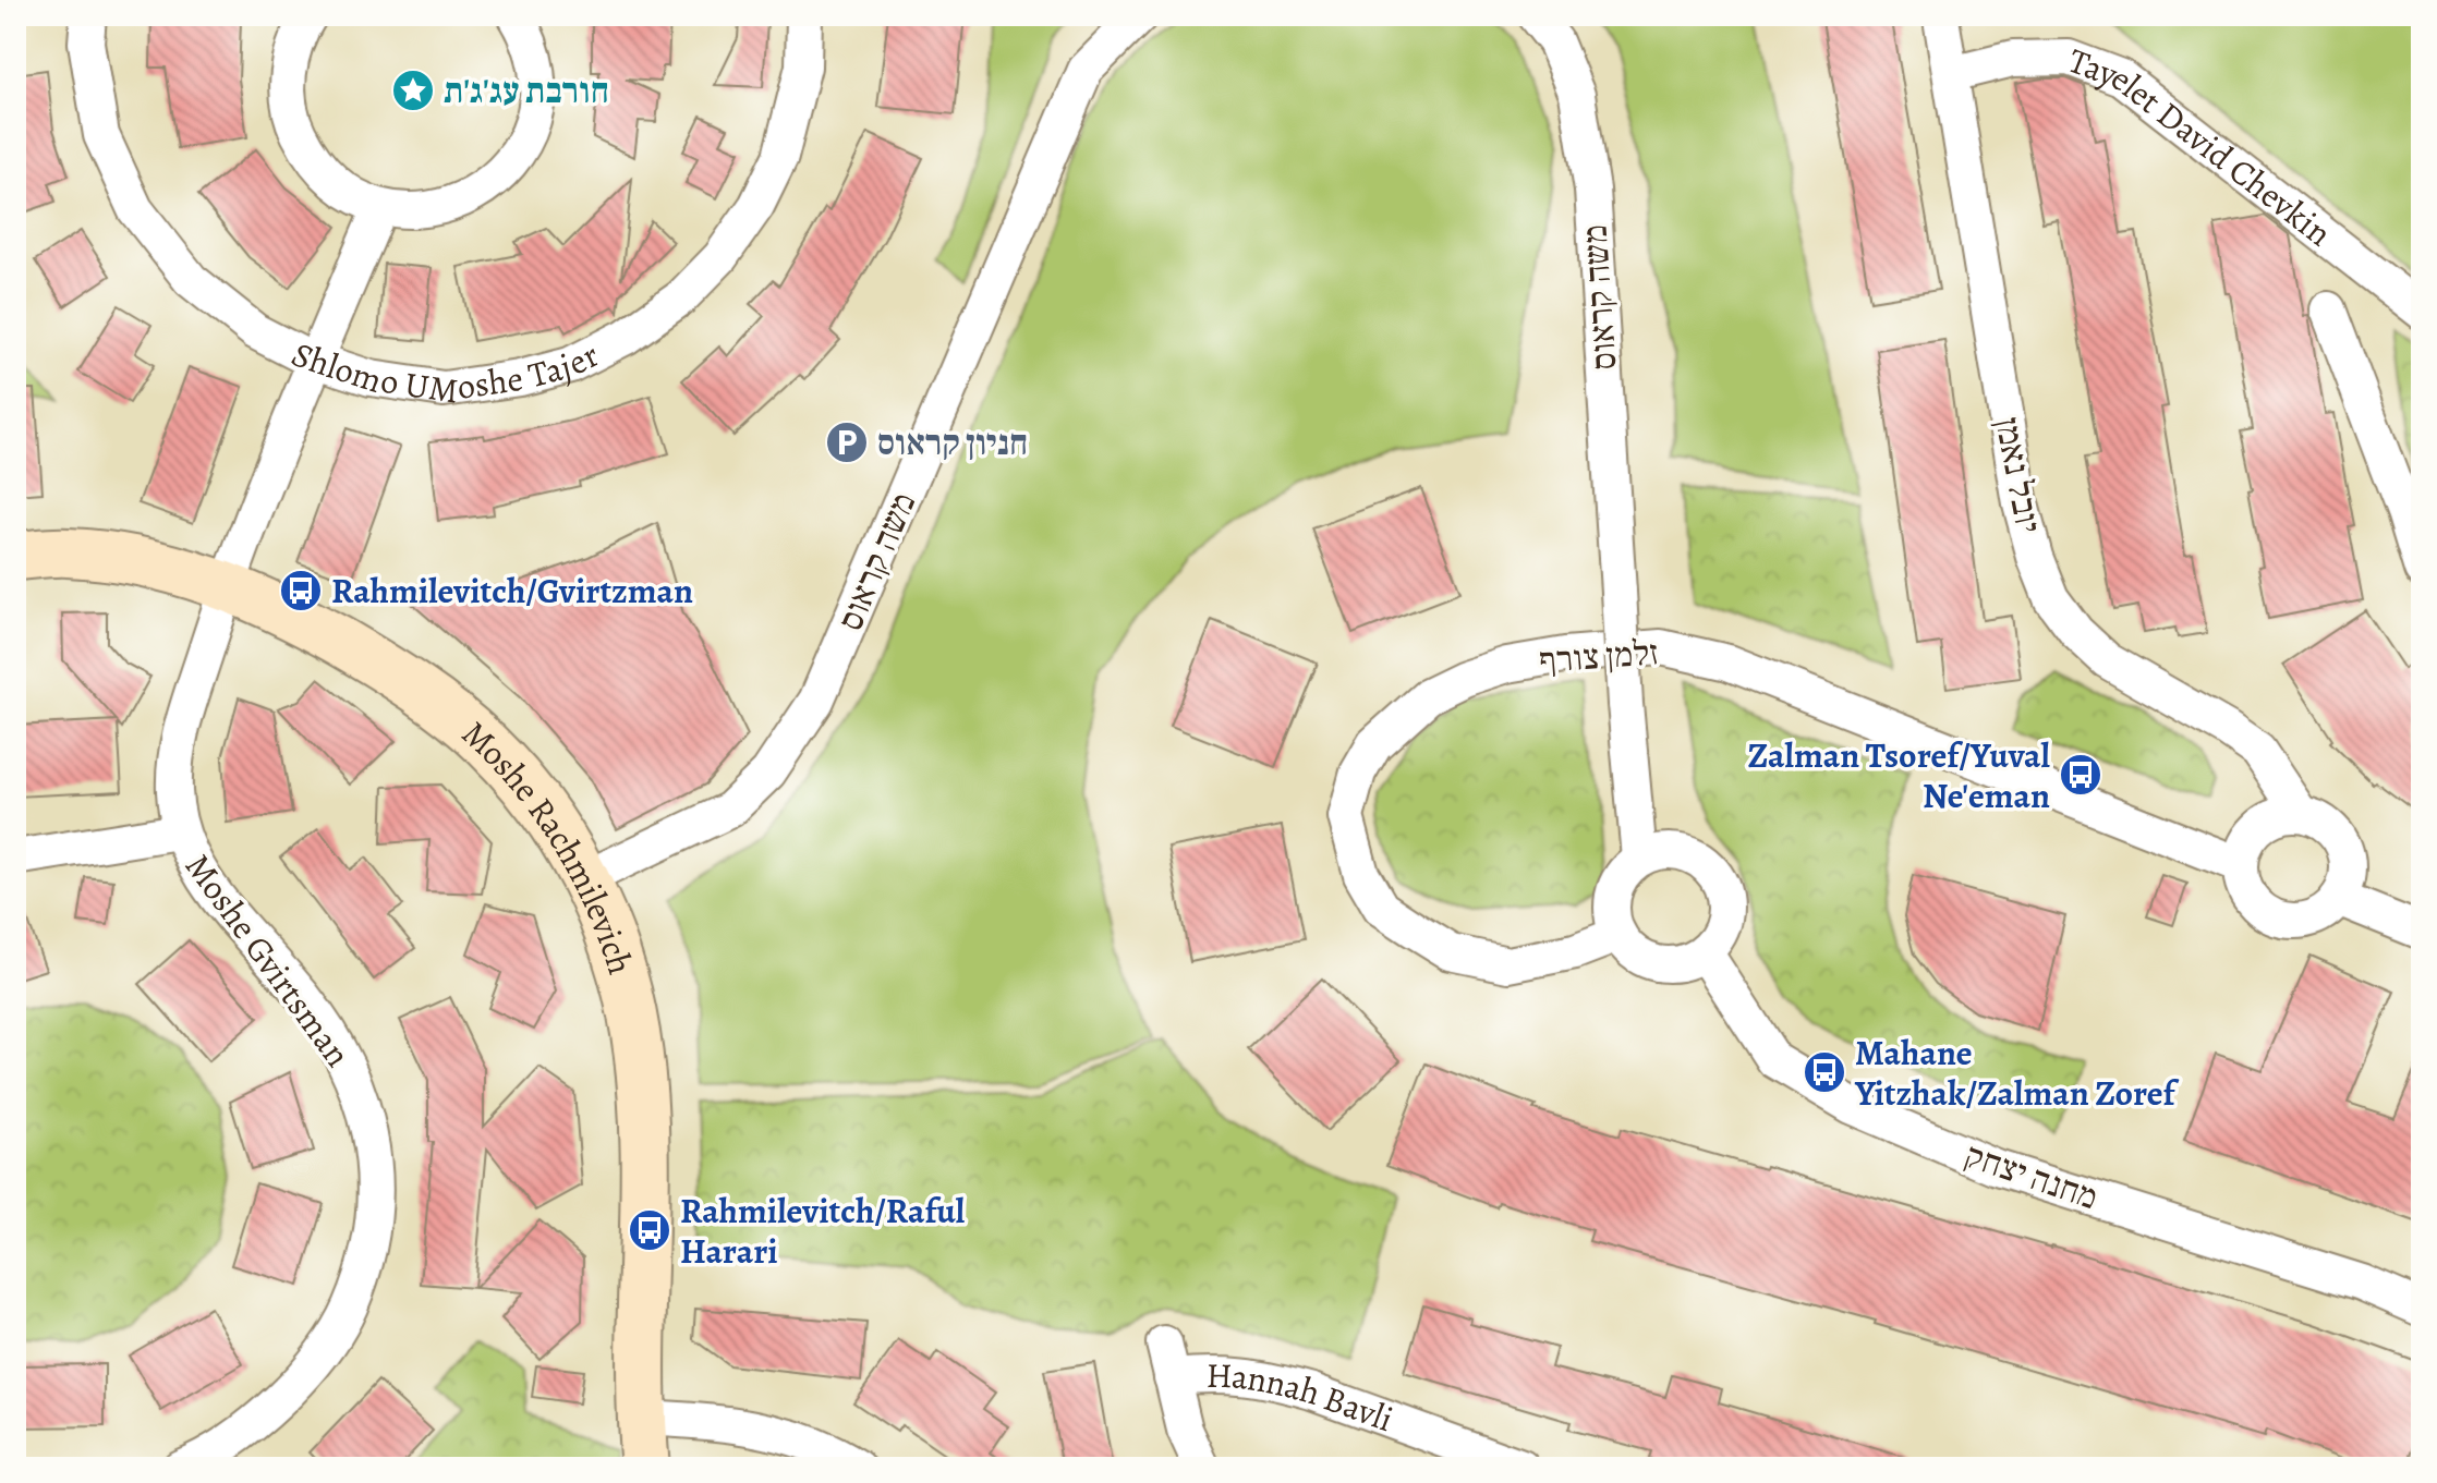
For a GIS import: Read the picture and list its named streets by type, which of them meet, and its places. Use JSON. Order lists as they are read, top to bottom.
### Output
{
  "streets": {
    "street": [
      "Tayelet David Chevkin",
      "משה קראוס",
      "Shlomo UMoshe Tajer",
      "יובל נאמן",
      "זלמן צורף",
      "Moshe Rachmilevich",
      "Moshe Gvirtsman",
      "מחנה יצחק",
      "Hannah Bavli"
    ]
  },
  "crossings": [
    ["Tayelet David Chevkin", "יובל נאמן"],
    ["משה קראוס", "זלמן צורף"],
    ["משה קראוס", "Moshe Rachmilevich"],
    ["משה קראוס", "מחנה יצחק"],
    ["Shlomo UMoshe Tajer", "Moshe Gvirtsman"],
    ["יובל נאמן", "זלמן צורף"],
    ["זלמן צורף", "מחנה יצחק"],
    ["Moshe Rachmilevich", "Moshe Gvirtsman"]
  ],
  "places": {
    "place": ["חורבת עג'ג'ת"],
    "parking": ["חניון קראוס"],
    "bus stop": [
      "Rahmilevitch/Gvirtzman",
      "Zalman Tsoref/Yuval Ne'eman",
      "Mahane Yitzhak/Zalman Zoref",
      "Rahmilevitch/Raful Harari"
    ]
  }
}
